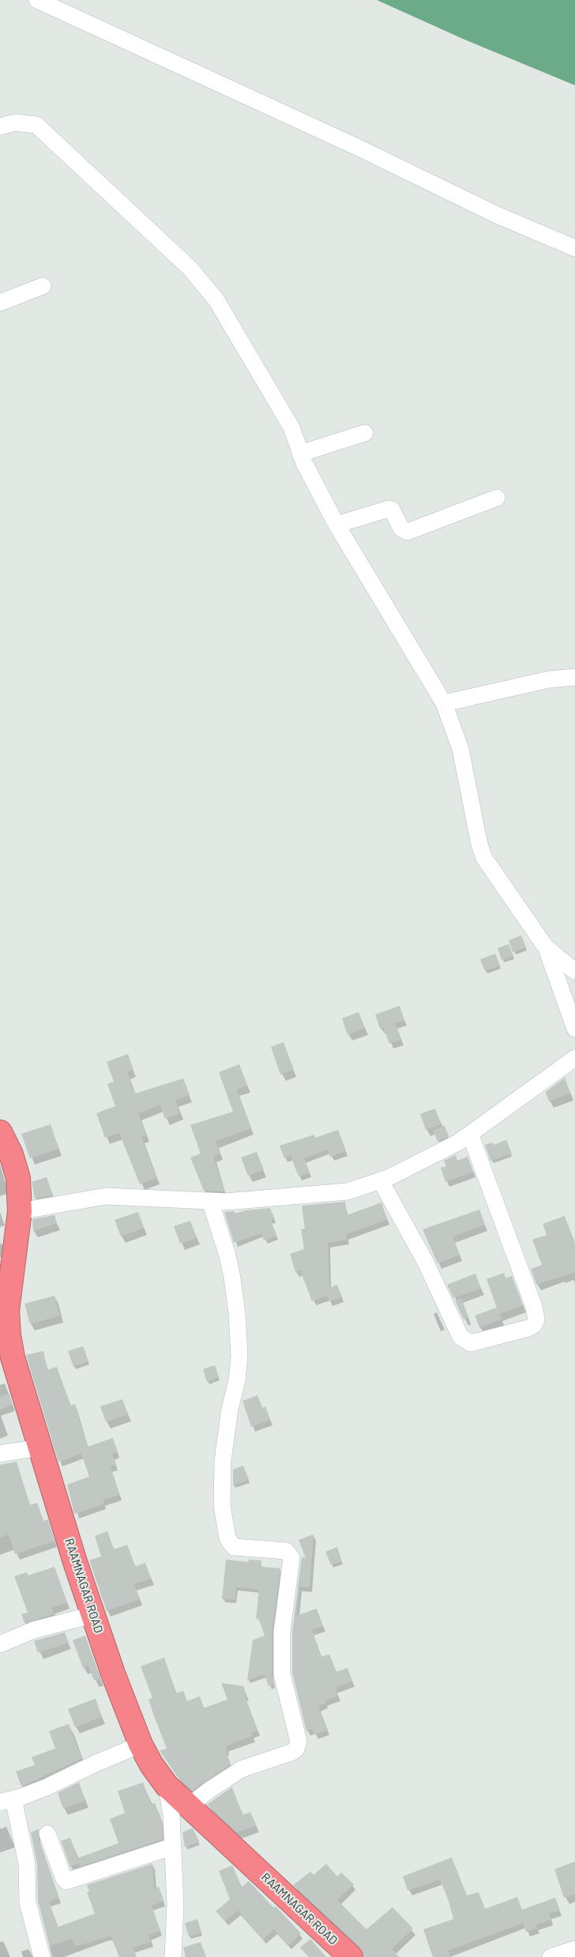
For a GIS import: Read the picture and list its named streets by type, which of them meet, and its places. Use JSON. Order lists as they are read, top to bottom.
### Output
{
  "streets": {
    "highway": ["RAAMNAGAR ROAD"]
  }
}
